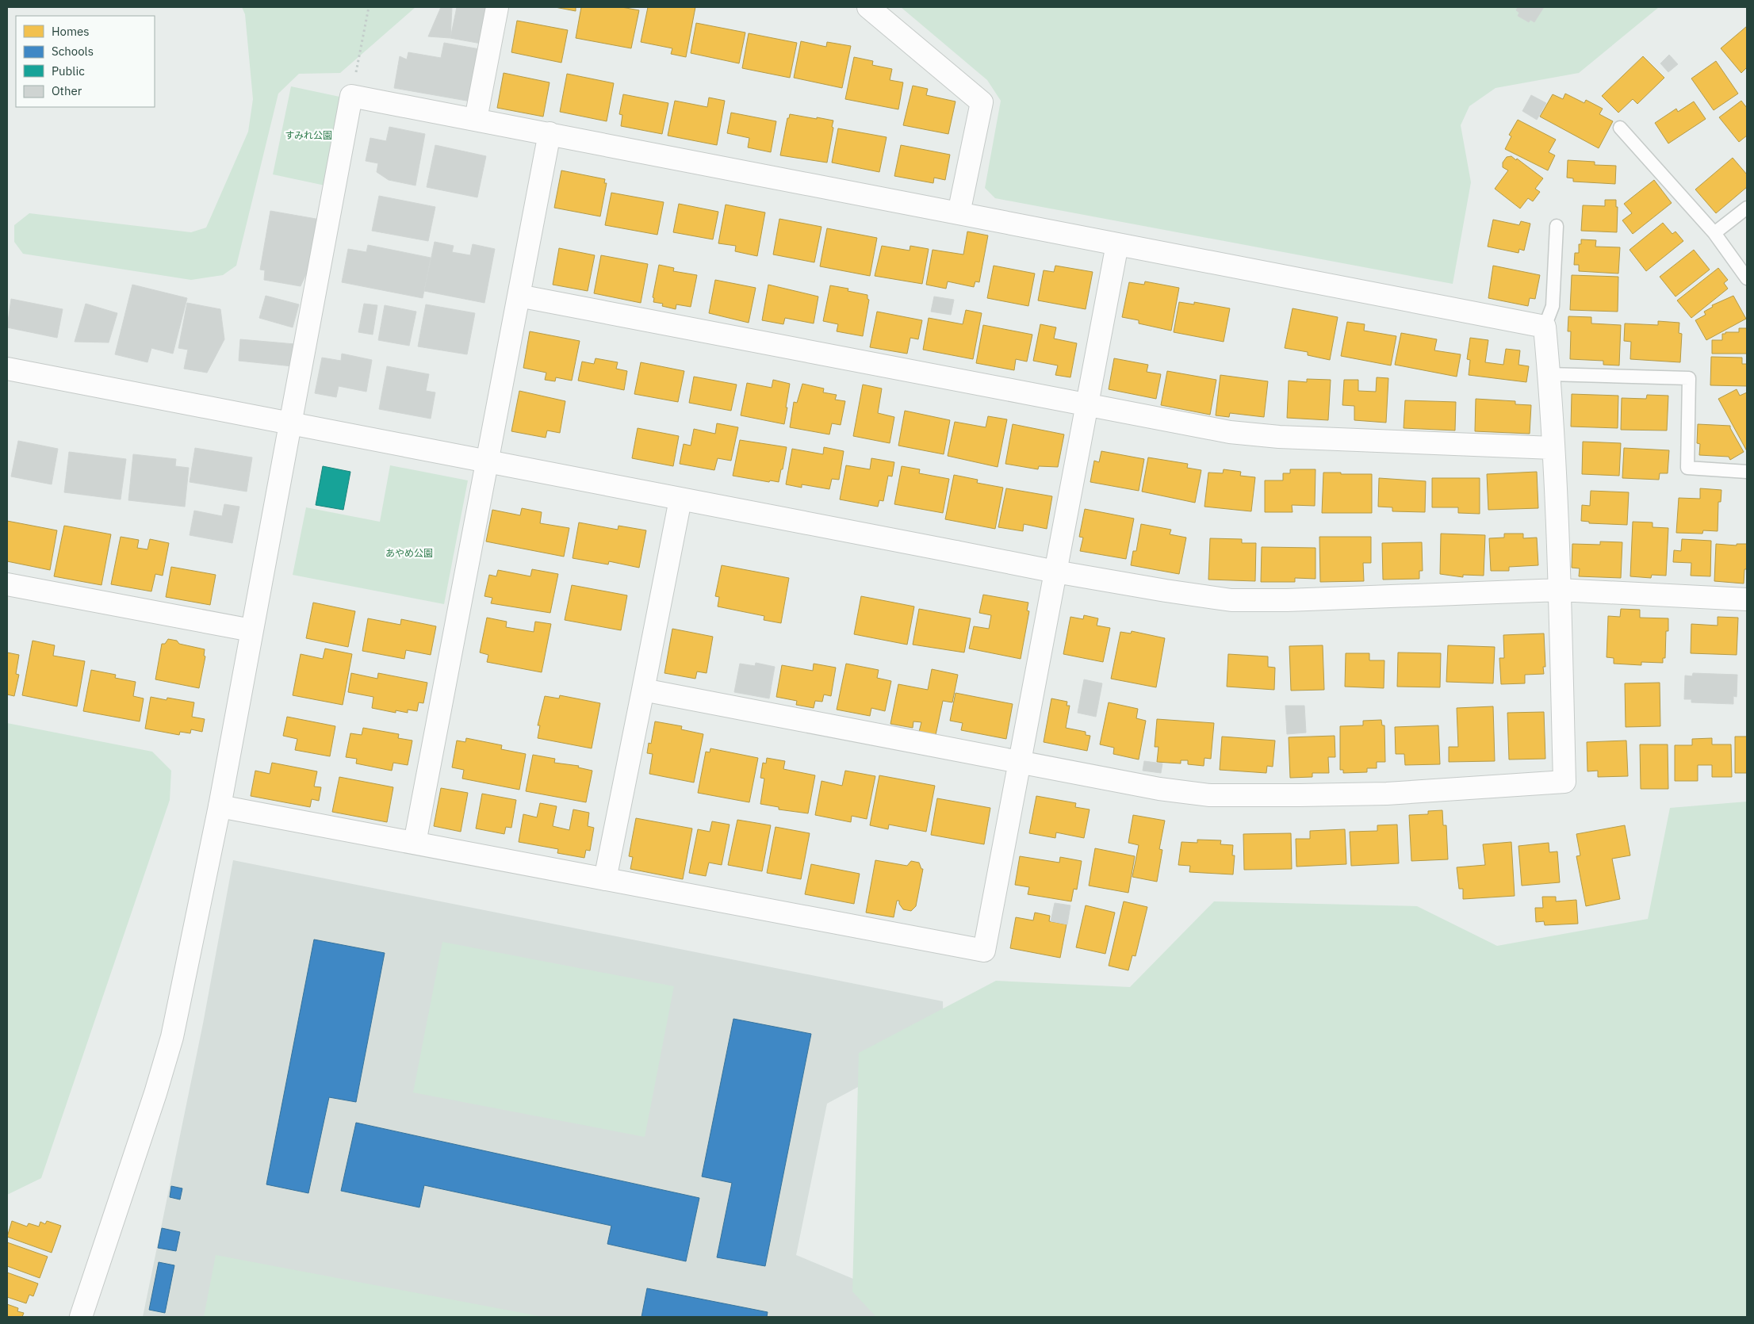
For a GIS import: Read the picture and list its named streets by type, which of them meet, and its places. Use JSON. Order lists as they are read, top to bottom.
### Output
{
  "parks": ["すみれ公園", "あやめ公園"],
  "legend": [
    "Homes",
    "Schools",
    "Public",
    "Other"
  ]
}
